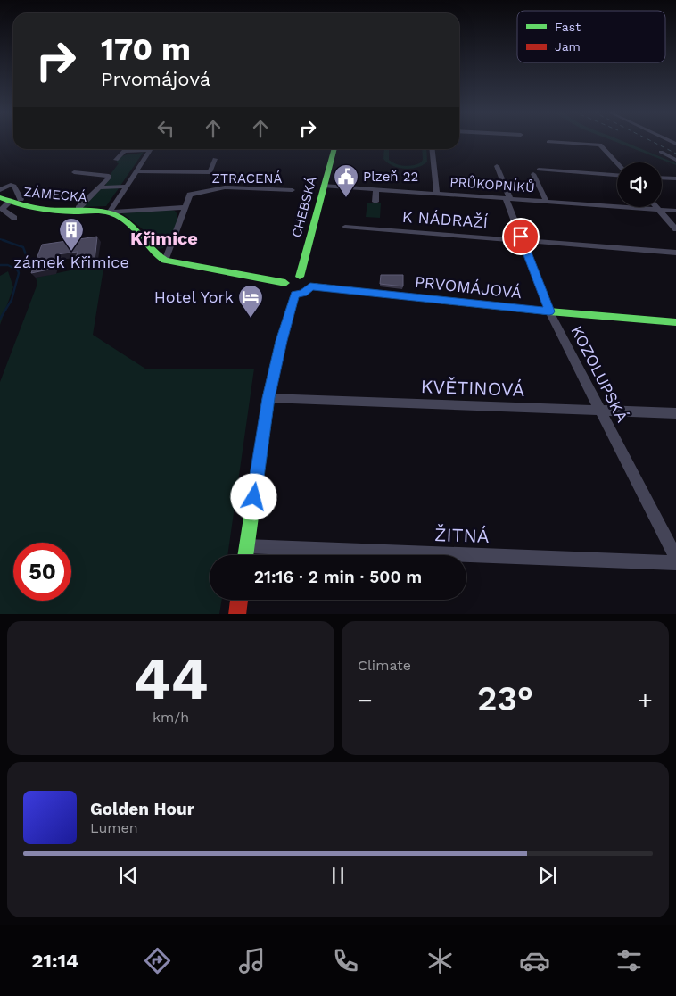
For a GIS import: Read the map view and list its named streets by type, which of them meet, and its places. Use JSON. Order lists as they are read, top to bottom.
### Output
{
  "streets": {
    "street": [
      "ZTRACENÁ",
      "PRŮKOPNÍKŮ",
      "ZÁMECKÁ",
      "CHEBSKÁ",
      "K NÁDRAŽÍ",
      "PRVOMÁJOVÁ",
      "KOZOLUPSKÁ",
      "KVĚTINOVÁ",
      "ŽITNÁ"
    ]
  },
  "crossings": [
    ["PRŮKOPNÍKŮ", "CHEBSKÁ"],
    ["PRŮKOPNÍKŮ", "KOZOLUPSKÁ"],
    ["CHEBSKÁ", "PRVOMÁJOVÁ"],
    ["K NÁDRAŽÍ", "KOZOLUPSKÁ"],
    ["PRVOMÁJOVÁ", "KOZOLUPSKÁ"],
    ["KOZOLUPSKÁ", "KVĚTINOVÁ"]
  ],
  "districts": ["Křimice"],
  "places": {
    "public building": ["Plzeň 22"],
    "building": ["zámek Křimice"],
    "hotel": ["Hotel York"]
  },
  "legend": ["Fast", "Jam"],
  "page": {
    "turn": ["170 m", "Prvomájová"],
    "limit": "50",
    "trip": "21:16 · 2 min · 500 m",
    "tile": [
      ["44", "km/h"],
      "Climate"
    ],
    "heat": ["−", "23°", "+"],
    "song": ["Golden Hour", "Lumen"],
    "tabs": "21:14"
  }
}
